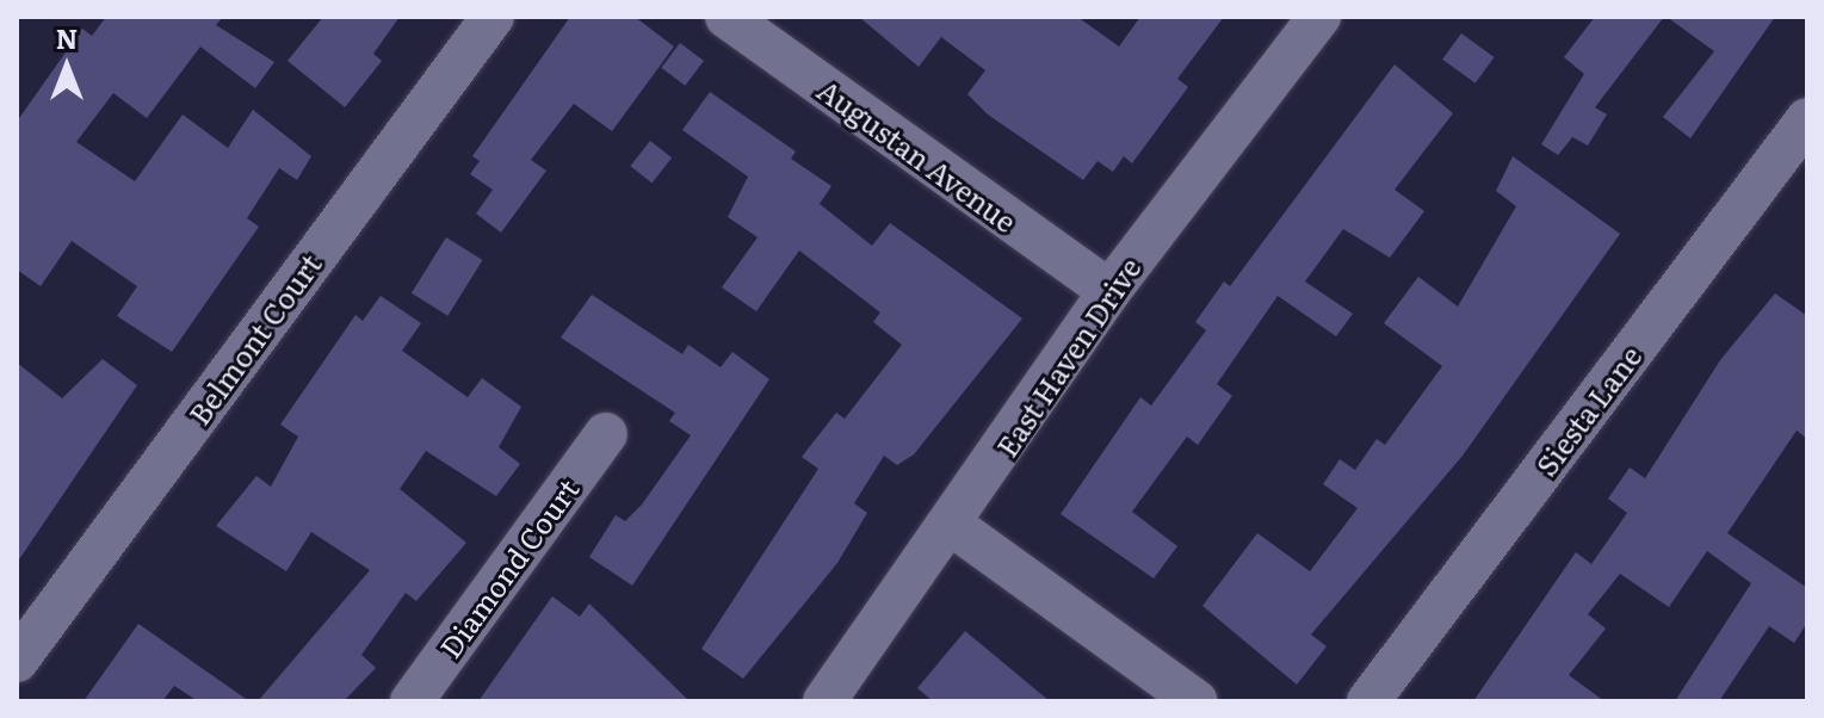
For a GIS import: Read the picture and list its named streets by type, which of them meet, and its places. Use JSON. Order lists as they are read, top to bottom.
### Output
{
  "streets": {
    "street": [
      "Augustan Avenue",
      "Belmont Court",
      "East Haven Drive",
      "Siesta Lane",
      "Diamond Court"
    ]
  },
  "crossings": [
    ["Augustan Avenue", "East Haven Drive"]
  ],
  "north": "top"
}
